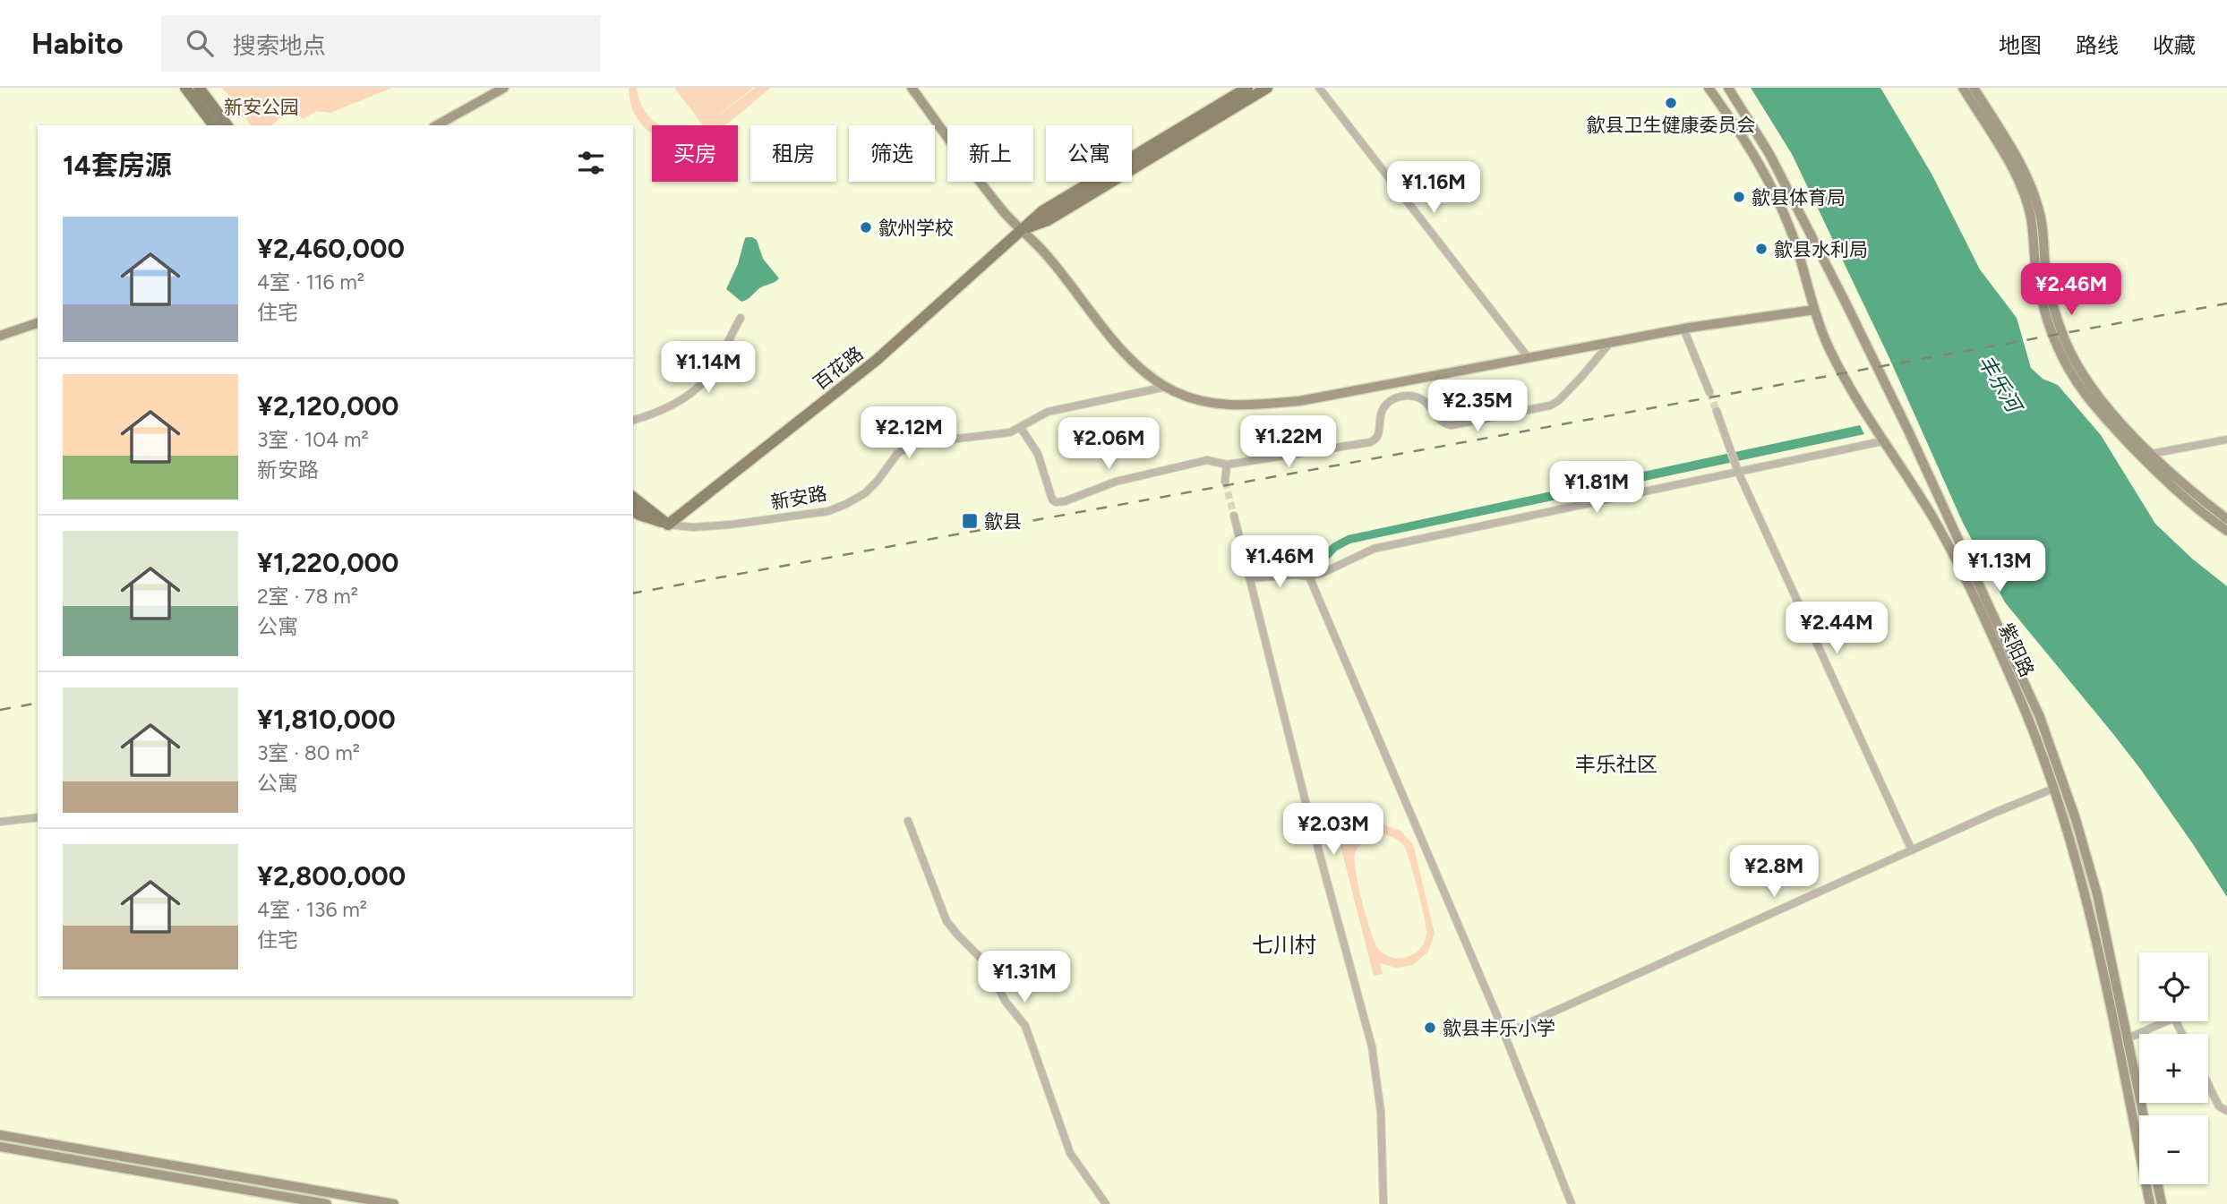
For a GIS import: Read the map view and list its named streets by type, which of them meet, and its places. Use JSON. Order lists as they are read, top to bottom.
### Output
{
  "streets": {
    "main road": ["百花路", "新安路", "紫阳路"]
  },
  "crossings": [
    ["百花路", "新安路"]
  ],
  "districts": ["丰乐社区", "七川村"],
  "water": ["丰乐河"],
  "parks": ["新安公园"],
  "places": {
    "other": [
      "歙县卫生健康委员会",
      "歙县体育局",
      "歙州学校",
      "歙县水利局",
      "歙县丰乐小学"
    ],
    "transit": ["歙县"]
  },
  "page": {
    "header": "Habito",
    "search": "搜索地点",
    "nav": ["地图", "路线", "收藏"],
    "chip": [
      "买房",
      "租房",
      "筛选",
      "新上",
      "公寓"
    ],
    "heading": "14套房源",
    "price": [
      "¥1.16M",
      "¥2.46M",
      "¥1.14M",
      "¥2.35M",
      "¥2.12M",
      "¥1.22M",
      "¥2.06M",
      "¥1.81M",
      "¥1.46M",
      "¥1.13M",
      "¥2.44M",
      "¥2.03M",
      "¥2.8M",
      "¥1.31M"
    ],
    "list": [
      {
        "name": "¥2,460,000",
        "note": "4室 · 116 m² · 住宅"
      },
      {
        "name": "¥2,120,000",
        "note": "3室 · 104 m² · 新安路"
      },
      {
        "name": "¥1,220,000",
        "note": "2室 · 78 m² · 公寓"
      },
      {
        "name": "¥1,810,000",
        "note": "3室 · 80 m² · 公寓"
      },
      {
        "name": "¥2,800,000",
        "note": "4室 · 136 m² · 住宅"
      }
    ],
    "map_buttons": ["+", "−"]
  }
}
